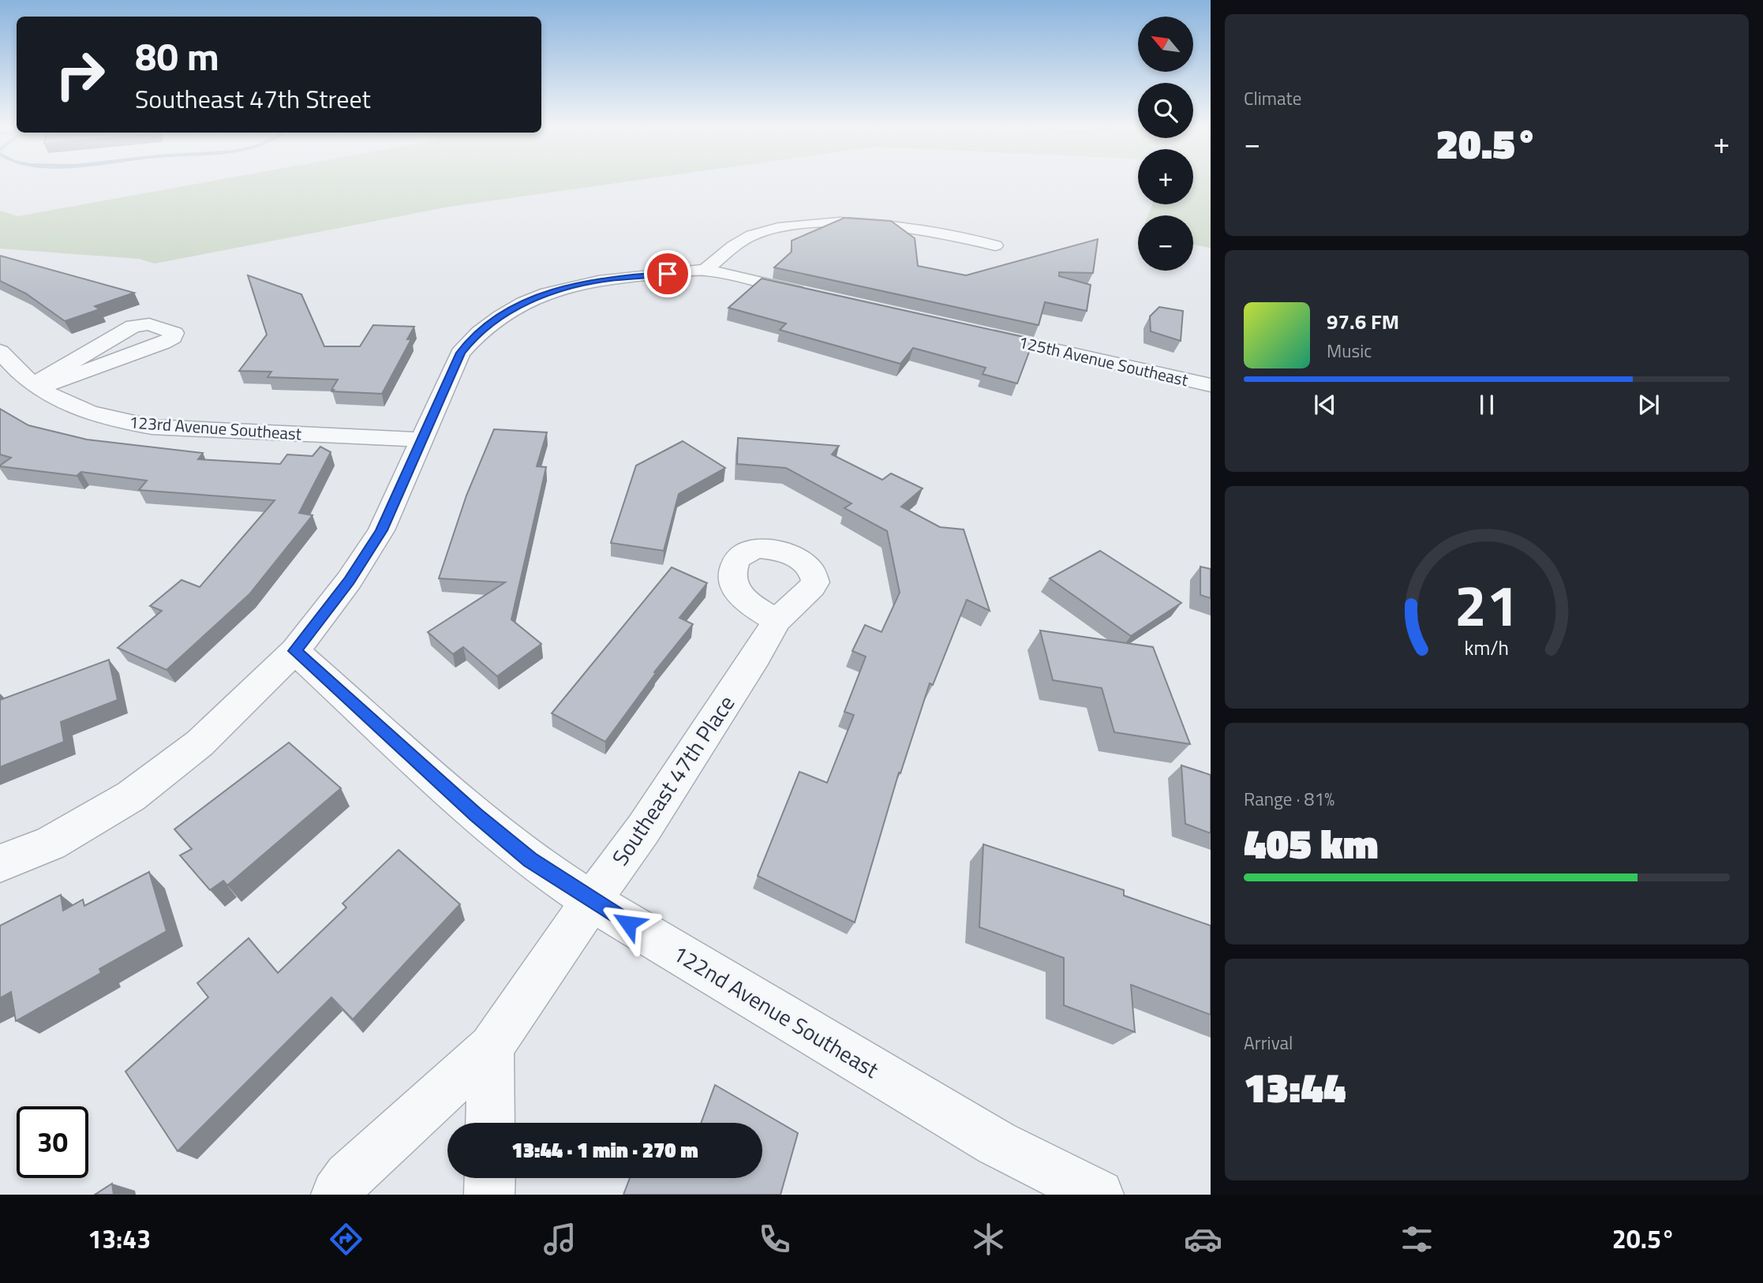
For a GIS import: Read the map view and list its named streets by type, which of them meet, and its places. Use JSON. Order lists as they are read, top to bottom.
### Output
{
  "streets": {
    "street": [
      "125th Avenue Southeast",
      "123rd Avenue Southeast",
      "Southeast 47th Place",
      "122nd Avenue Southeast"
    ]
  },
  "crossings": [
    ["Southeast 47th Place", "122nd Avenue Southeast"]
  ],
  "north": "top left",
  "page": {
    "tile": [
      "Climate",
      ["Range · 81%", "405 km"],
      ["Arrival", "13:44"]
    ],
    "map_buttons": ["+", "−"],
    "turn": ["80 m", "Southeast 47th Street"],
    "heat": ["−", "20.5°", "+"],
    "song": ["97.6 FM", "Music"],
    "limit": "30",
    "trip": "13:44 · 1 min · 270 m",
    "tabs": ["13:43", "20.5°"],
    "gauge": ["21", "km/h"]
  }
}
